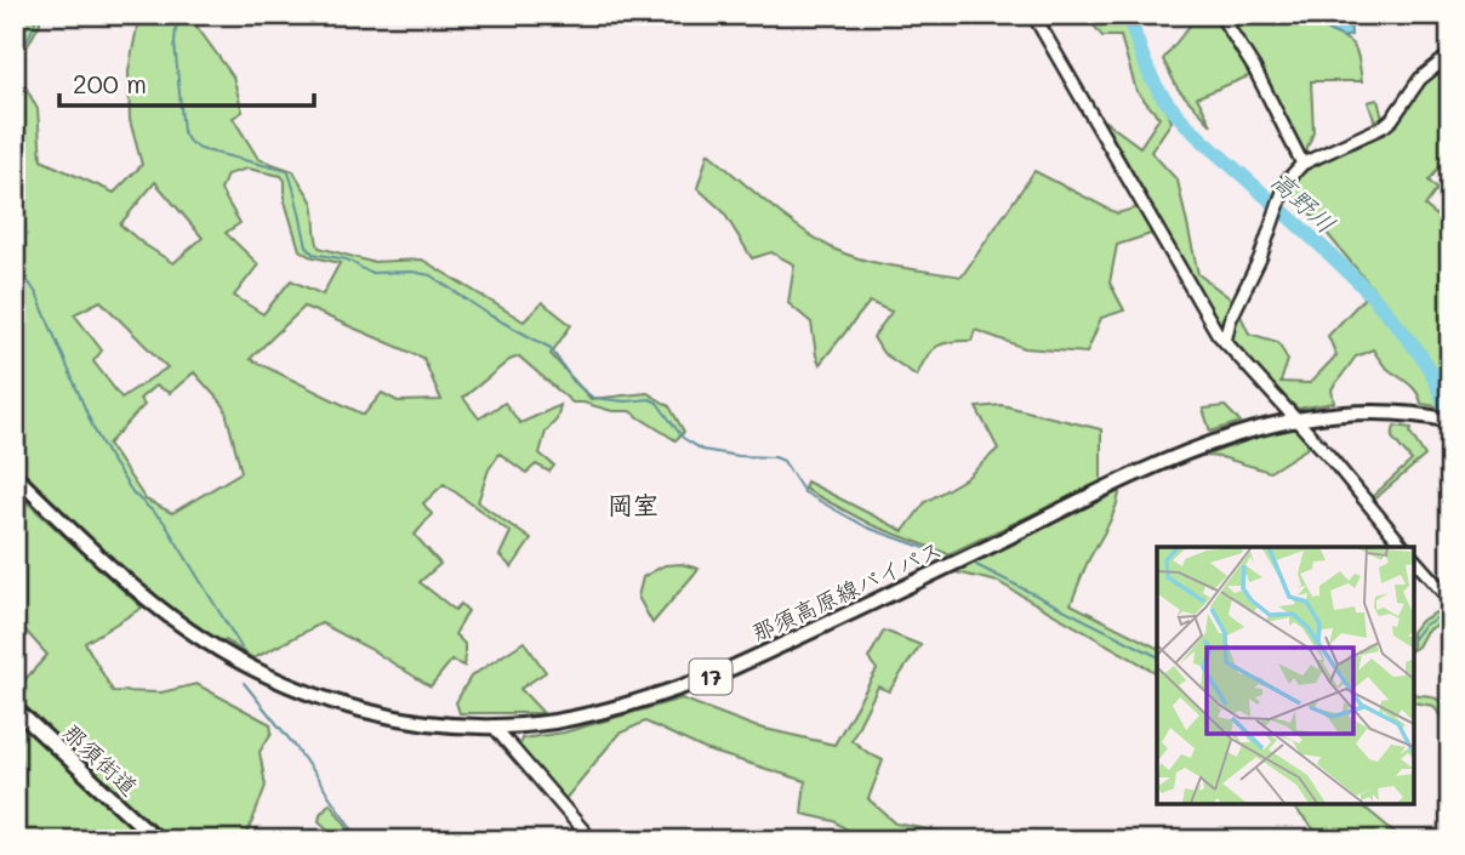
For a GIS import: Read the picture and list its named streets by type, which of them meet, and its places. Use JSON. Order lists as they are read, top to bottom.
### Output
{
  "streets": {
    "main road": ["那須高原線バイパス", "17", "那須街道"]
  },
  "districts": ["岡室"],
  "water": ["高野川"],
  "scale_bar": "200 m"
}
